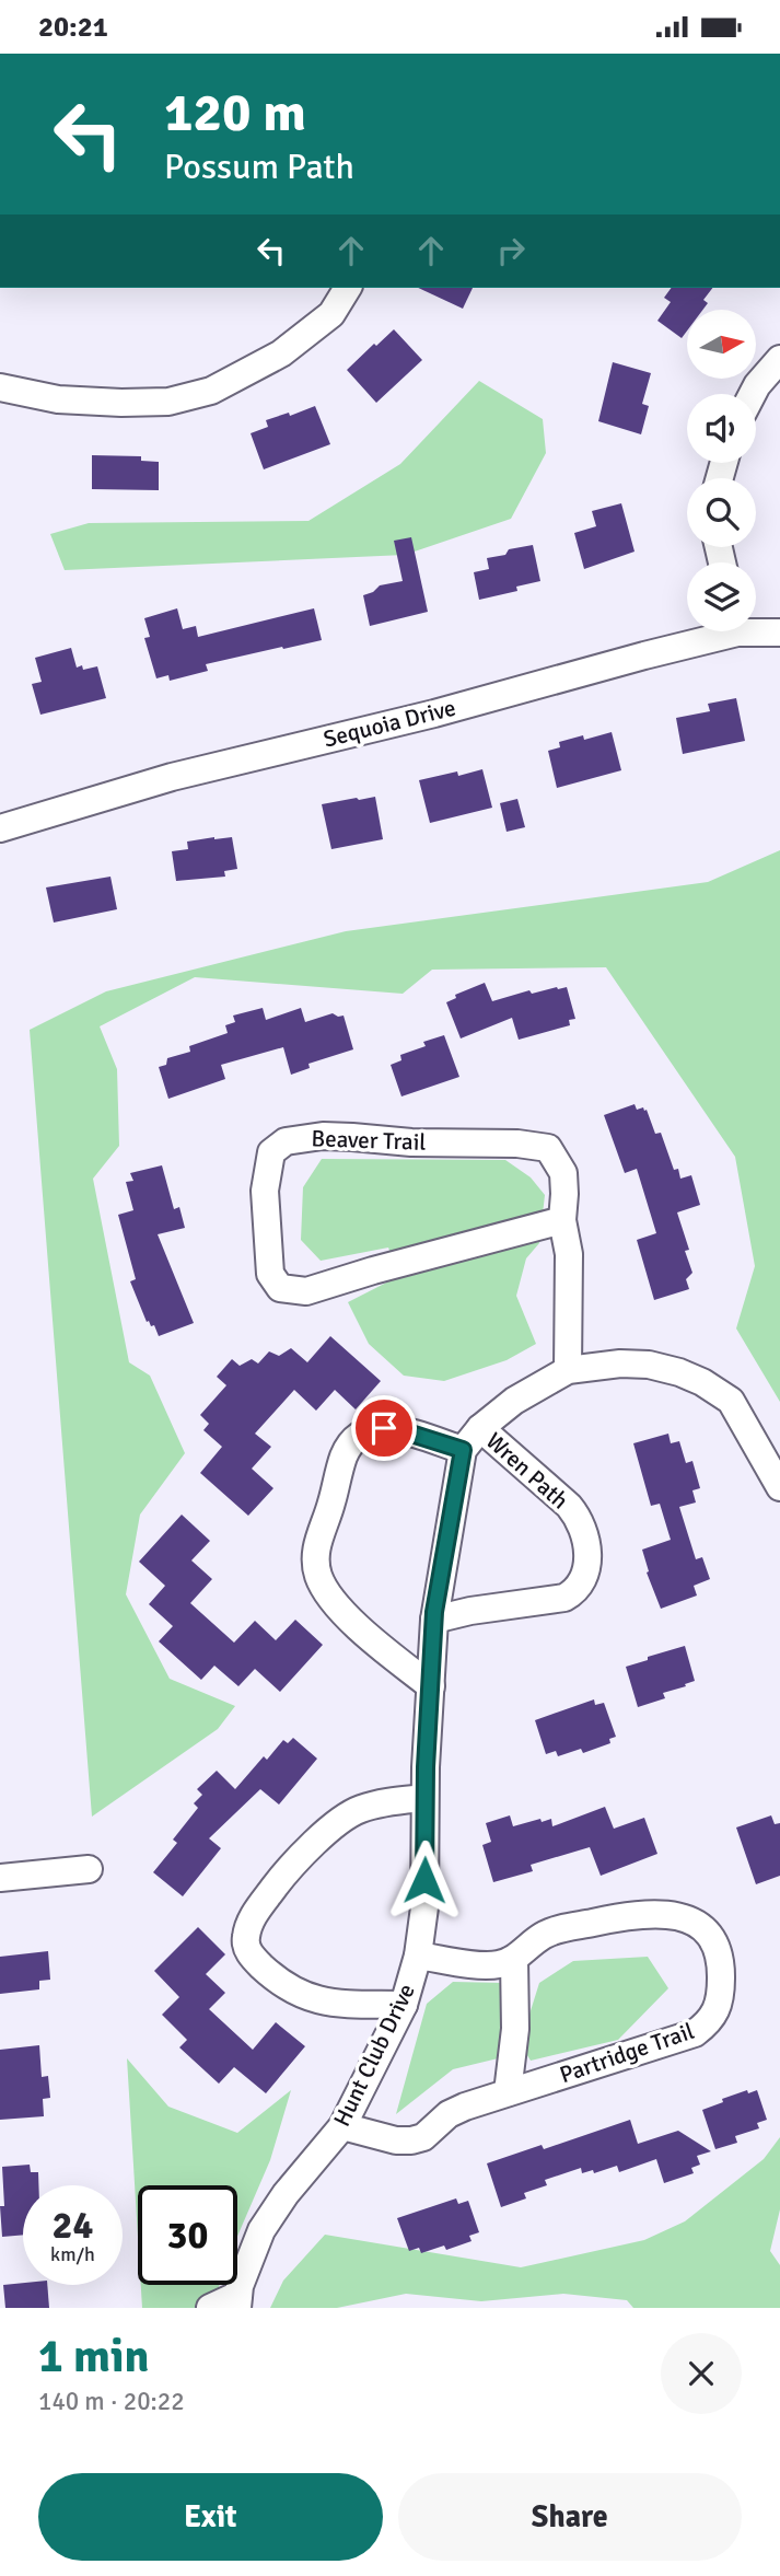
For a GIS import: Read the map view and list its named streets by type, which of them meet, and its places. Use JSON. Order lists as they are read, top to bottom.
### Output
{
  "streets": {
    "street": [
      "Sequoia Drive",
      "Beaver Trail",
      "Wren Path",
      "Partridge Trail",
      "Hunt Club Drive"
    ]
  },
  "crossings": [
    ["Wren Path", "Hunt Club Drive"],
    ["Partridge Trail", "Hunt Club Drive"]
  ],
  "north": "right",
  "page": {
    "status": "20:21",
    "turn": ["120 m", "Possum Path"],
    "speed": "24 km/h",
    "limit": "30",
    "heading": ["1 min", "140 m · 20:22"],
    "buttons": ["Exit", "Share"]
  }
}
